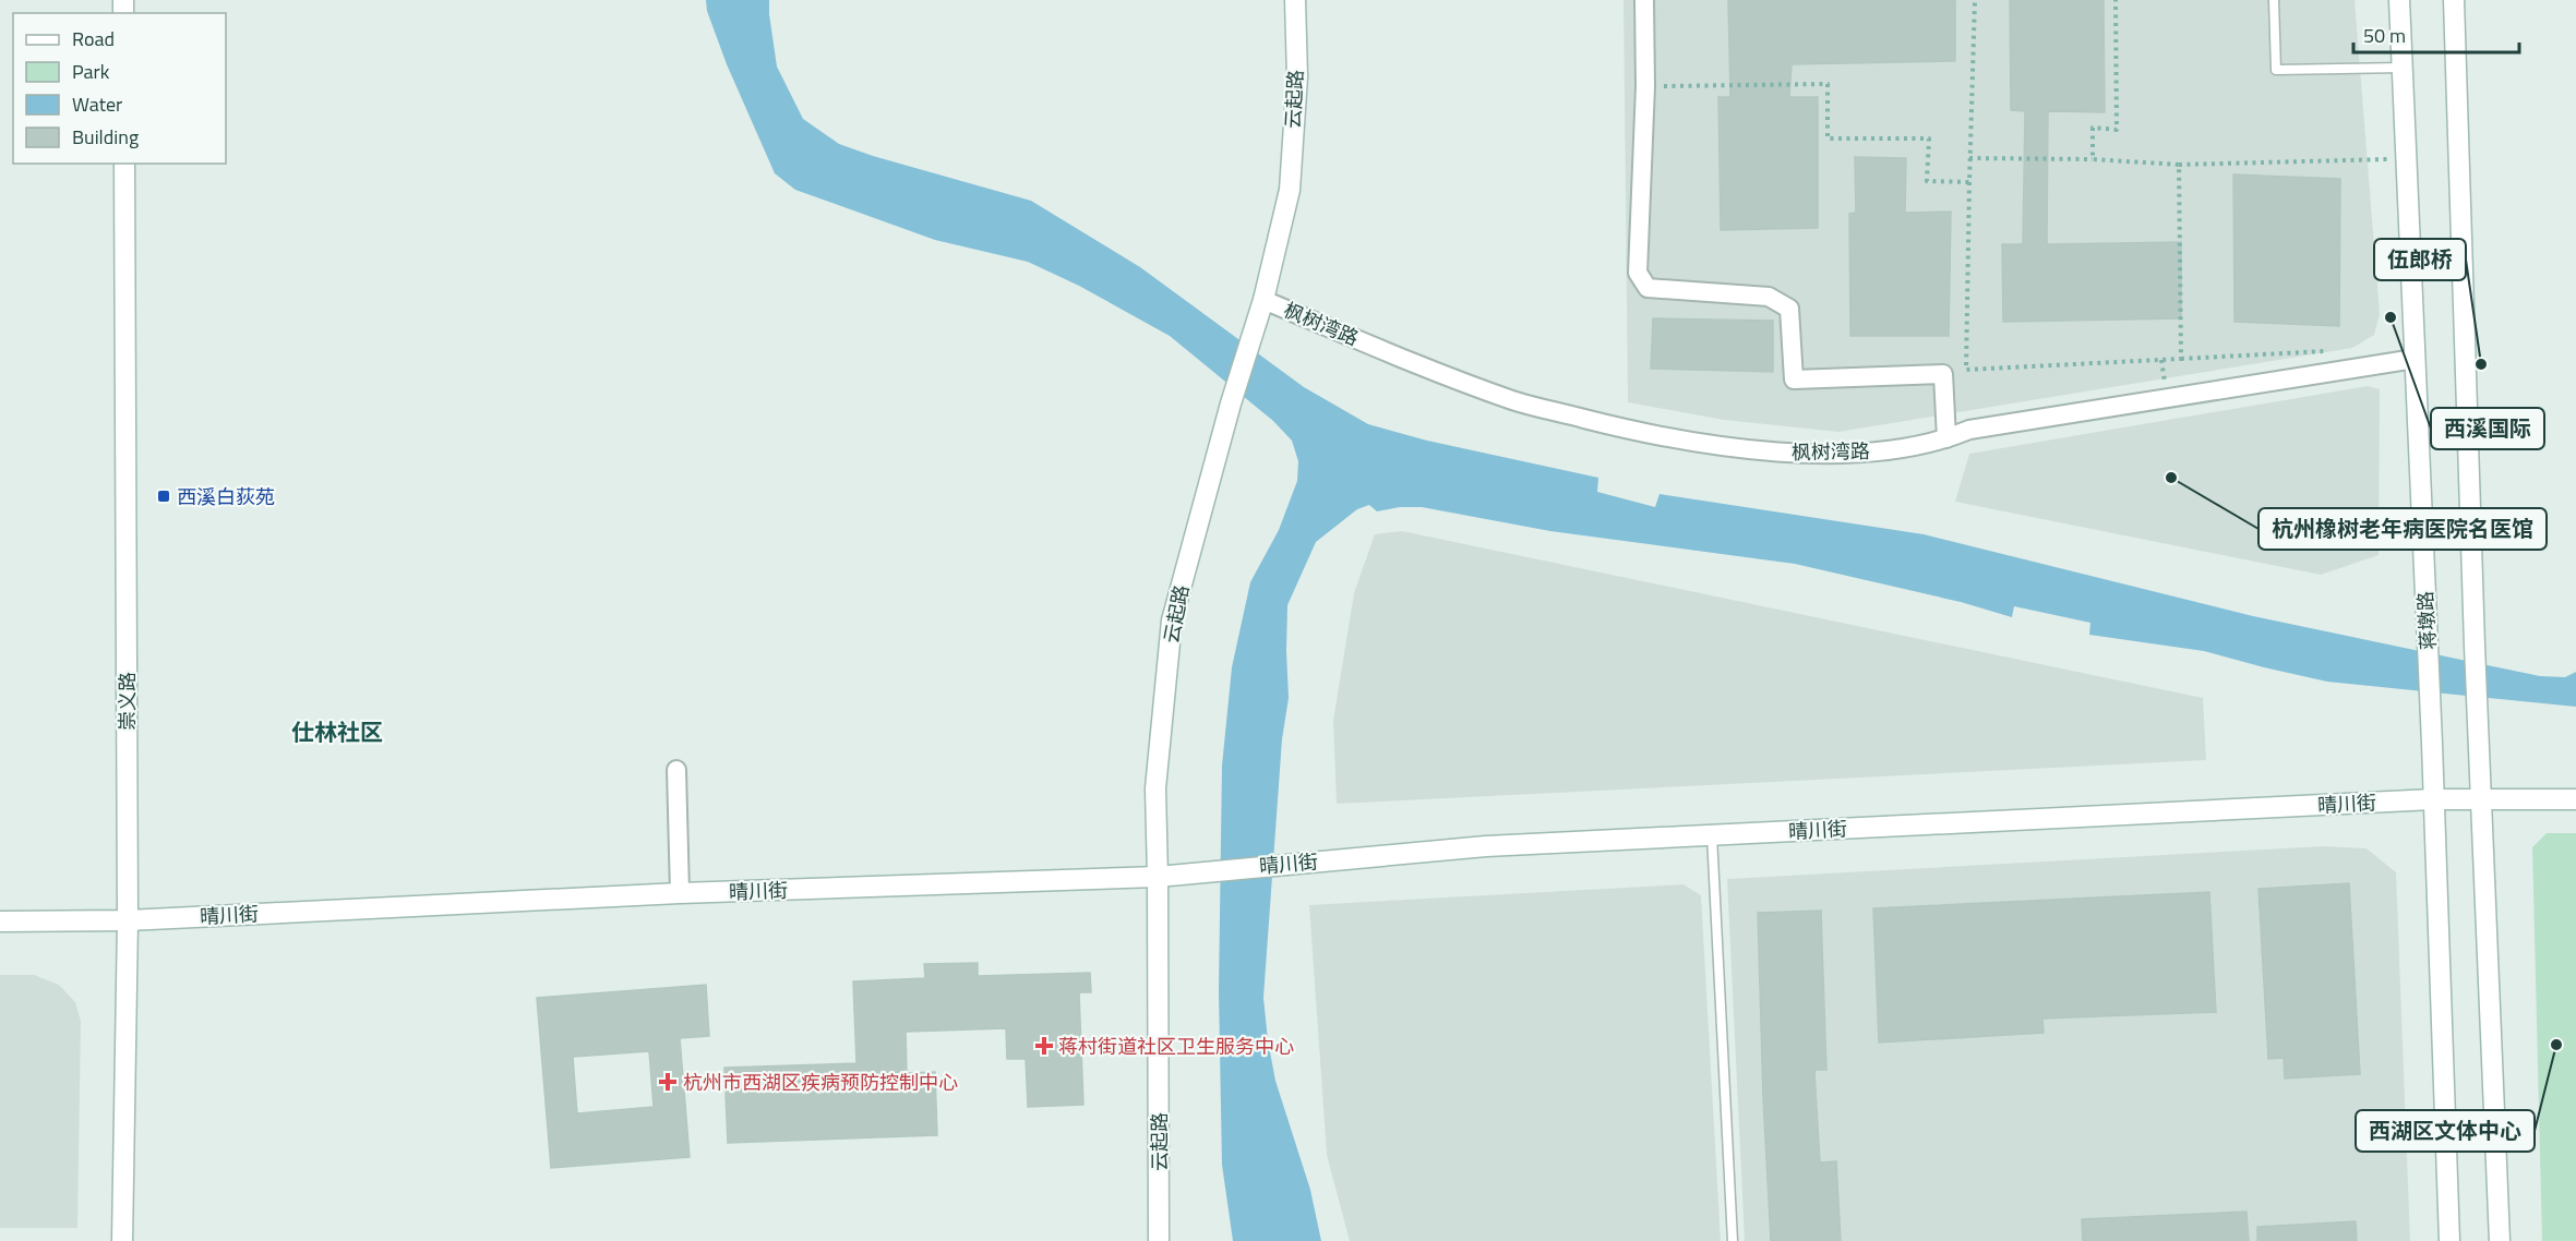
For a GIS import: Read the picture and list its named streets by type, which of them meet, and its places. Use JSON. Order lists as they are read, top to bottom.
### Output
{
  "streets": {
    "street": [
      "云起路",
      "枫树湾路",
      "蒋墩路",
      "崇义路",
      "晴川街"
    ]
  },
  "crossings": [
    ["云起路", "枫树湾路"],
    ["云起路", "晴川街"],
    ["枫树湾路", "蒋墩路"],
    ["蒋墩路", "晴川街"],
    ["崇义路", "晴川街"]
  ],
  "districts": ["仕林社区"],
  "places": {
    "other": [
      "西溪国际",
      "伍郎桥",
      "杭州橡树老年病医院名医馆",
      "西湖区文体中心"
    ],
    "transit": ["西溪白荻苑"],
    "health": ["蒋村街道社区卫生服务中心", "杭州市西湖区疾病预防控制中心"]
  },
  "legend": [
    "Road",
    "Park",
    "Water",
    "Building"
  ],
  "scale_bar": "50 m"
}
